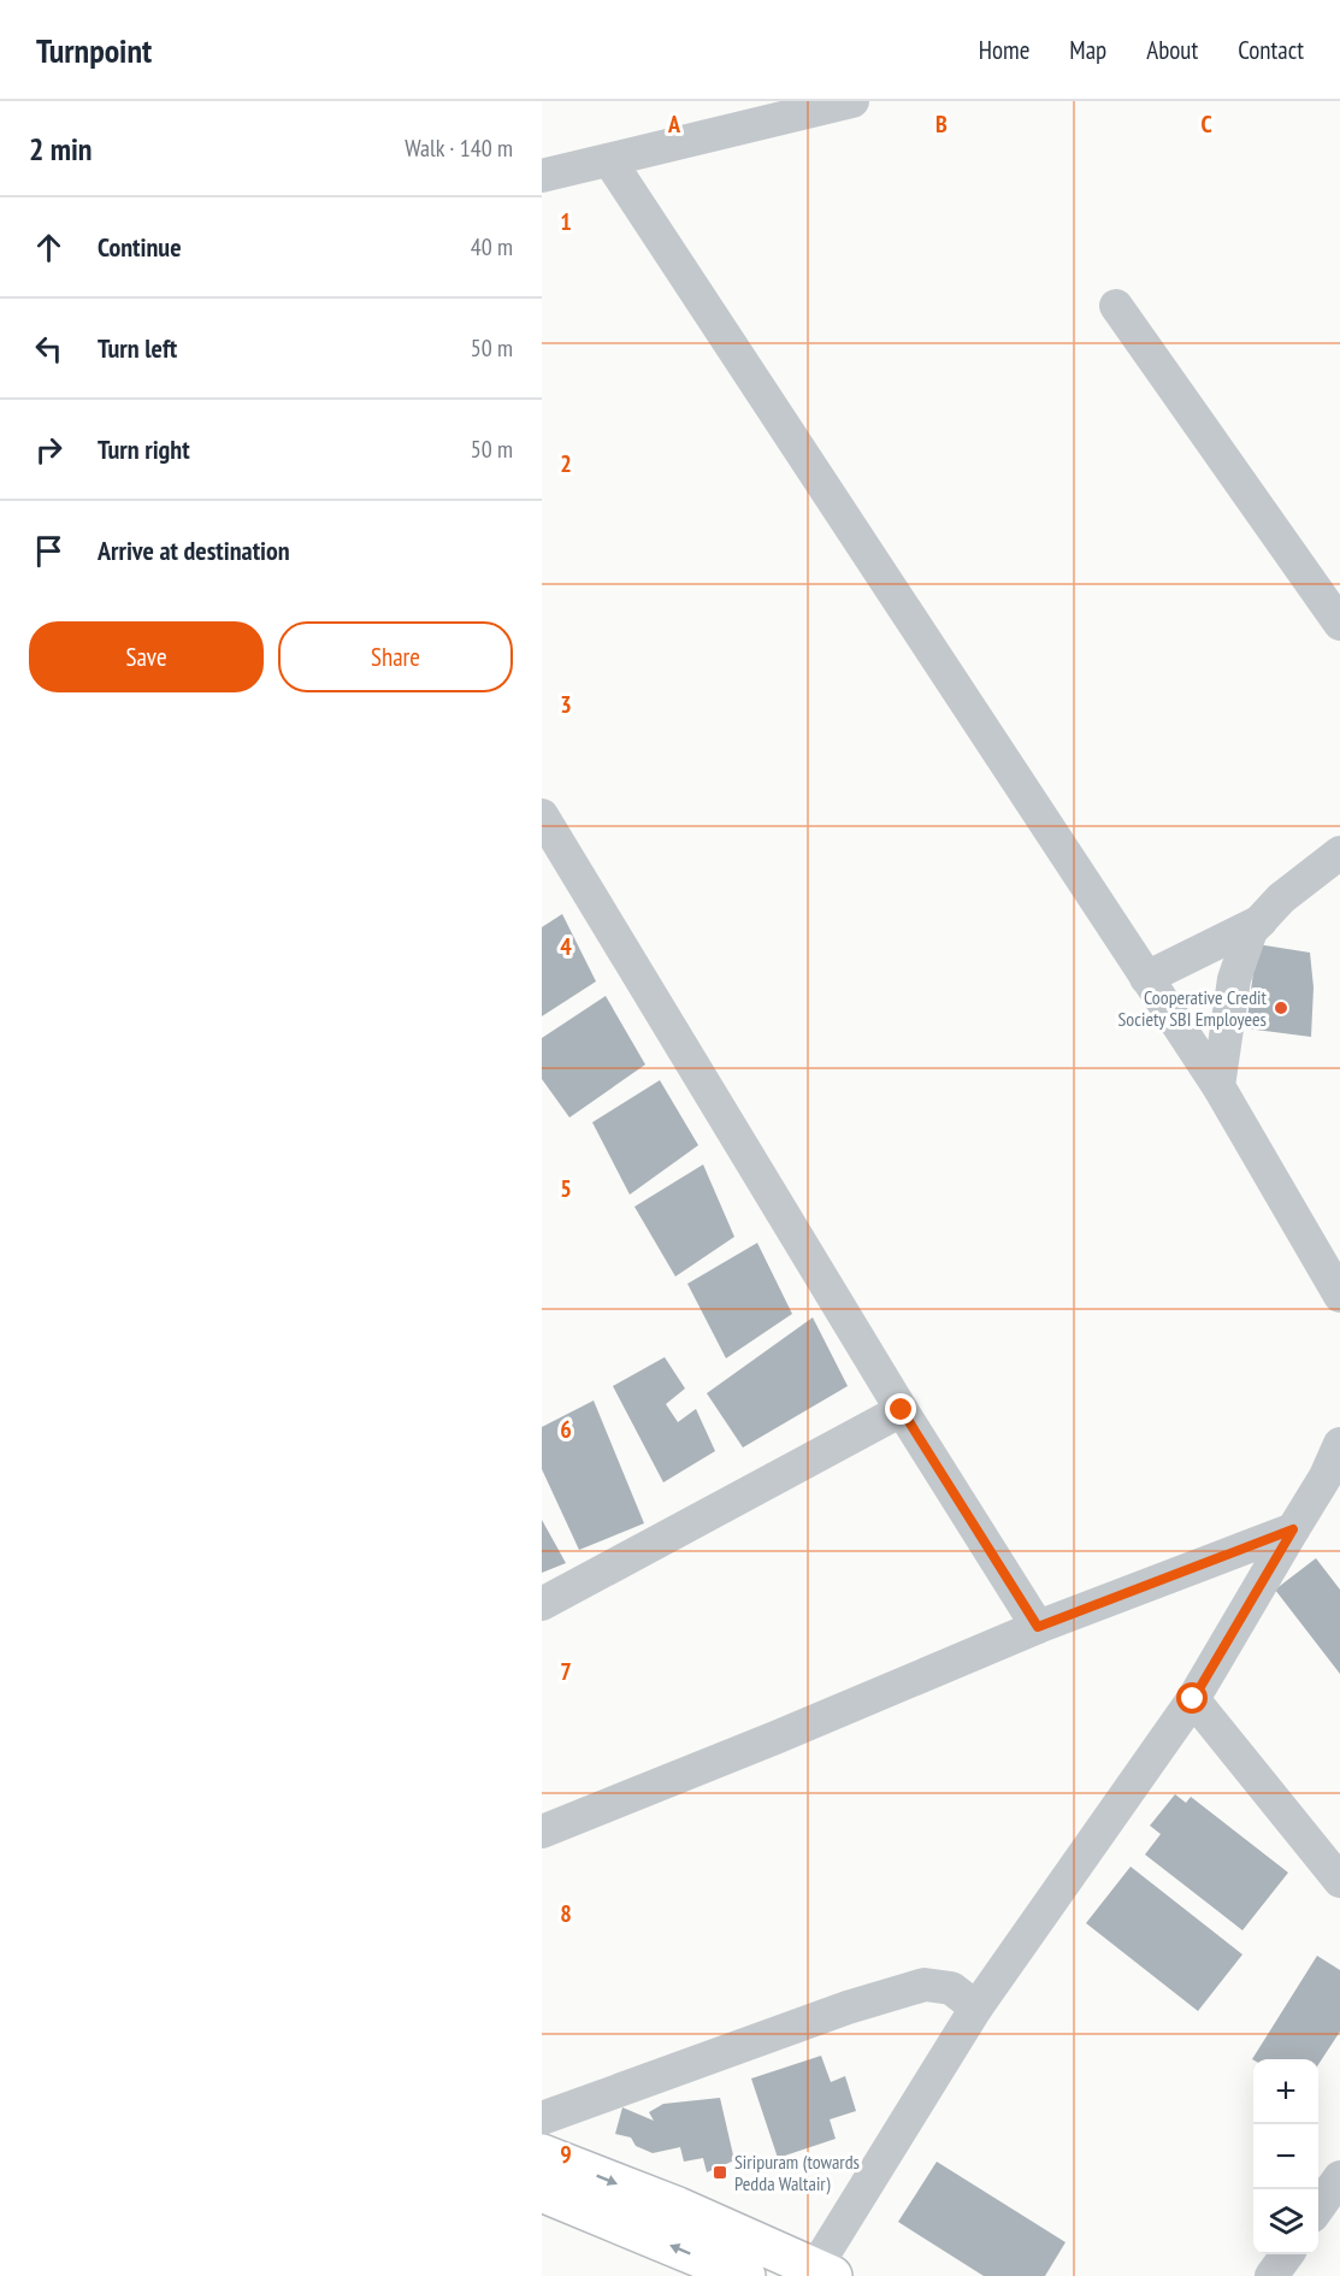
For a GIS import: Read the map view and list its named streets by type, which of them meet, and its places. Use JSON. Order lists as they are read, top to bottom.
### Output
{
  "places": {
    "other": ["Cooperative Credit Society SBI Employees"],
    "transit": ["Siripuram (towards Pedda Waltair)"]
  },
  "page": {
    "header": "Turnpoint",
    "nav": [
      "Home",
      "Map",
      "About",
      "Contact"
    ],
    "heading": ["2 min", "Walk · 140 m"],
    "list": [
      ["Continue", "40 m"],
      ["Turn left", "50 m"],
      ["Turn right", "50 m"],
      "Arrive at destination"
    ],
    "buttons": ["Save", "Share"],
    "map_buttons": ["+", "−"]
  },
  "grid": {
    "columns": ["A", "B", "C"],
    "rows": [
      "1",
      "2",
      "3",
      "4",
      "5",
      "6",
      "7",
      "8",
      "9"
    ]
  }
}
